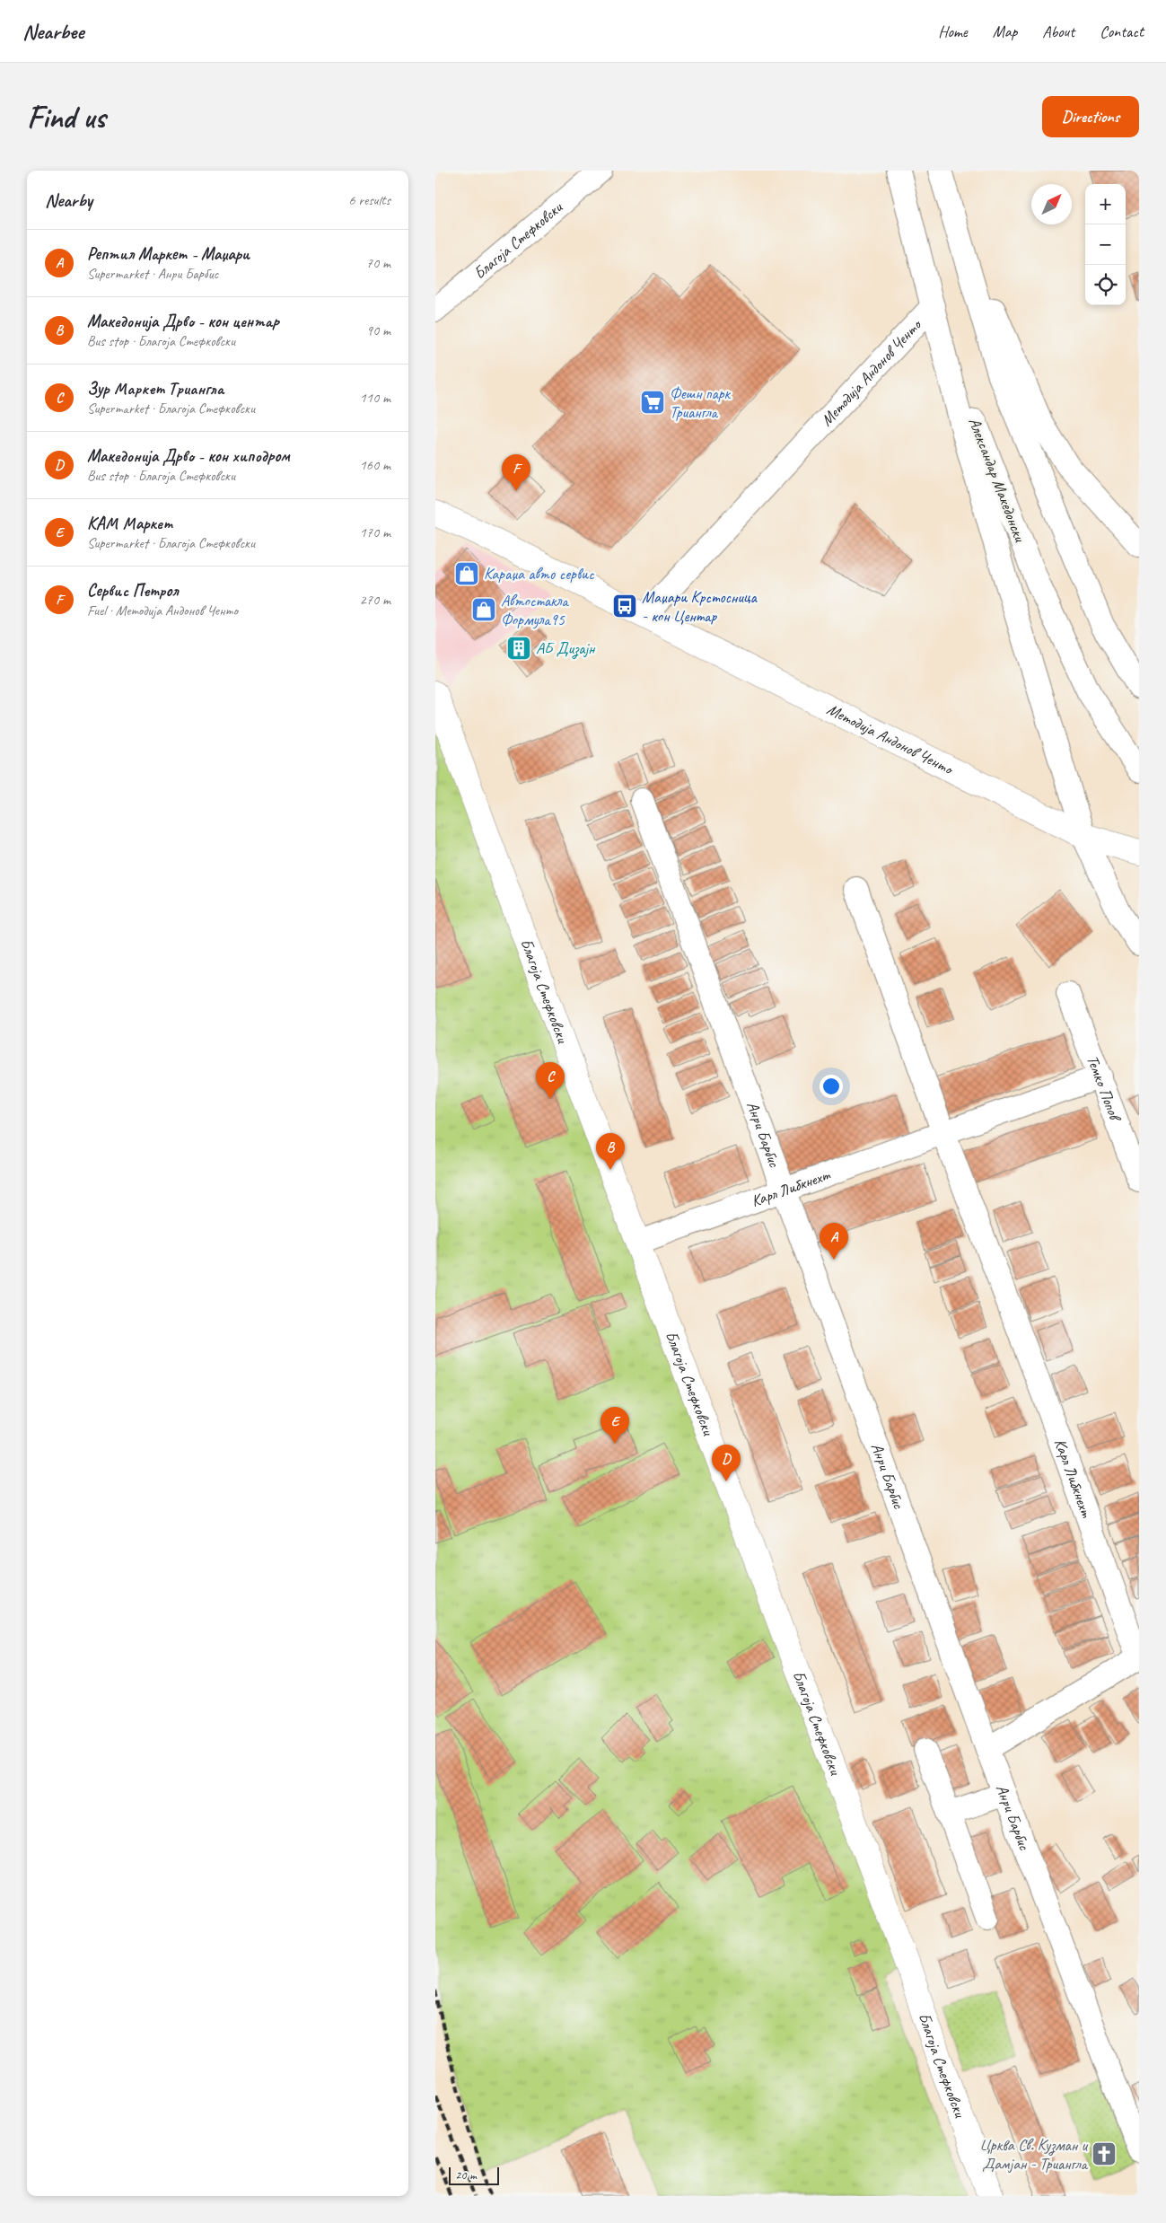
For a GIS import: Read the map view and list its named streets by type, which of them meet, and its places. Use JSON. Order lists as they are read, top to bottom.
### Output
{
  "streets": {
    "main road": ["Благоја Стефковски", "Методија Андонов Ченто"],
    "street": [
      "Александар Македонски",
      "Темко Попов",
      "Анри Барбис",
      "Карл Либкнехт"
    ]
  },
  "crossings": [
    ["Благоја Стефковски", "Карл Либкнехт"],
    ["Темко Попов", "Карл Либкнехт"],
    ["Анри Барбис", "Карл Либкнехт"]
  ],
  "places": {
    "supermarket": ["Фешн парк Триангла"],
    "shop": ["Караџа авто сервис", "Автостакла Формула95"],
    "bus stop": ["Маџари Крстосница - кон Центар"],
    "building": ["АБ Дизајн"],
    "church": ["Црква Св. Кузман и Дамјан - Триангла"]
  },
  "scale_bar": "20 m",
  "north": "top right",
  "page": {
    "header": "Nearbee",
    "nav": [
      "Home",
      "Map",
      "About",
      "Contact"
    ],
    "buttons": "Directions",
    "title": "Find us",
    "heading": ["Nearby", "6 results"],
    "map_buttons": ["+", "−"],
    "list": [
      {
        "mark": "A",
        "name": "Рептил Маркет - Маџари",
        "note": "Supermarket · Анри Барбис",
        "value": "70 m"
      },
      {
        "mark": "B",
        "name": "Македонија Дрво - кон центар",
        "note": "Bus stop · Благоја Стефковски",
        "value": "90 m"
      },
      {
        "mark": "C",
        "name": "Зур Маркет Триангла",
        "note": "Supermarket · Благоја Стефковски",
        "value": "110 m"
      },
      {
        "mark": "D",
        "name": "Македонија Дрво - кон хиподром",
        "note": "Bus stop · Благоја Стефковски",
        "value": "160 m"
      },
      {
        "mark": "E",
        "name": "КАМ Маркет",
        "note": "Supermarket · Благоја Стефковски",
        "value": "170 m"
      },
      {
        "mark": "F",
        "name": "Сервис Петрол",
        "note": "Fuel · Методија Андонов Ченто",
        "value": "270 m"
      }
    ],
    "pins": [
      "F",
      "C",
      "B",
      "A",
      "E",
      "D"
    ],
    "scale": "20 m"
  }
}
